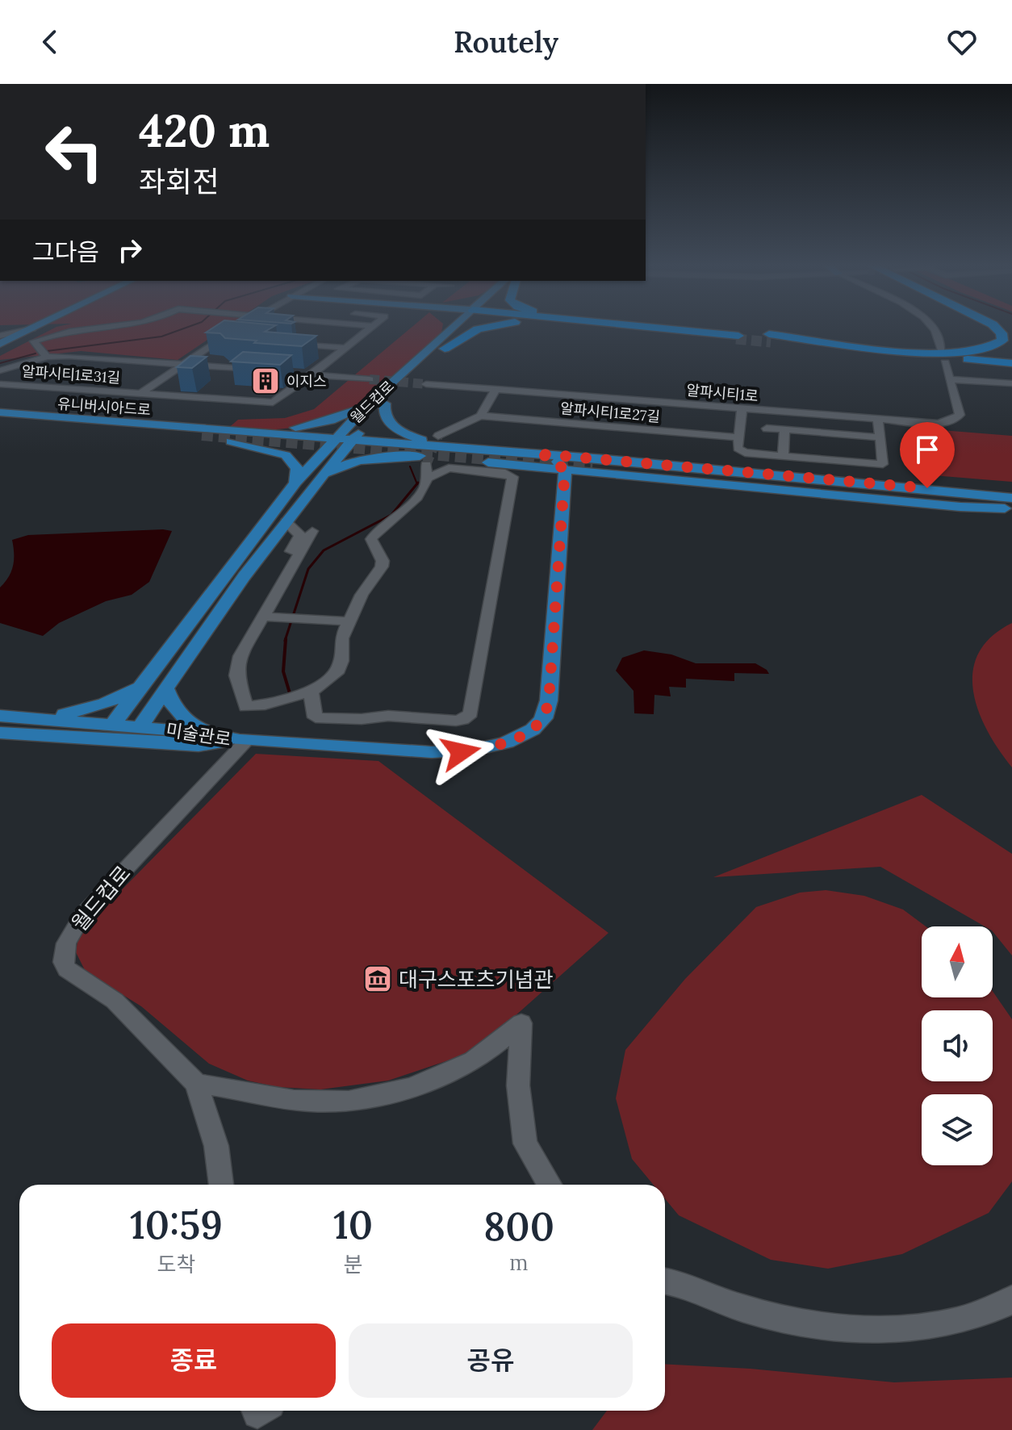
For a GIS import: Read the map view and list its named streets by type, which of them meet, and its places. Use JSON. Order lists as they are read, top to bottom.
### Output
{
  "streets": {
    "main road": ["월드컵로", "유니버시아드로", "미술관로"],
    "street": ["알파시티1로31길", "알파시티1로", "알파시티1로27길"]
  },
  "crossings": [
    ["월드컵로", "미술관로"]
  ],
  "places": {
    "building": ["이지스"],
    "museum": ["대구스포츠기념관"]
  },
  "north": "top",
  "page": {
    "header": "Routely",
    "turn": ["420 m", "좌회전"],
    "then": "그다음",
    "eta": [
      "10:59",
      "도착",
      "10",
      "분",
      "800",
      "m"
    ],
    "buttons": ["종료", "공유"]
  }
}
